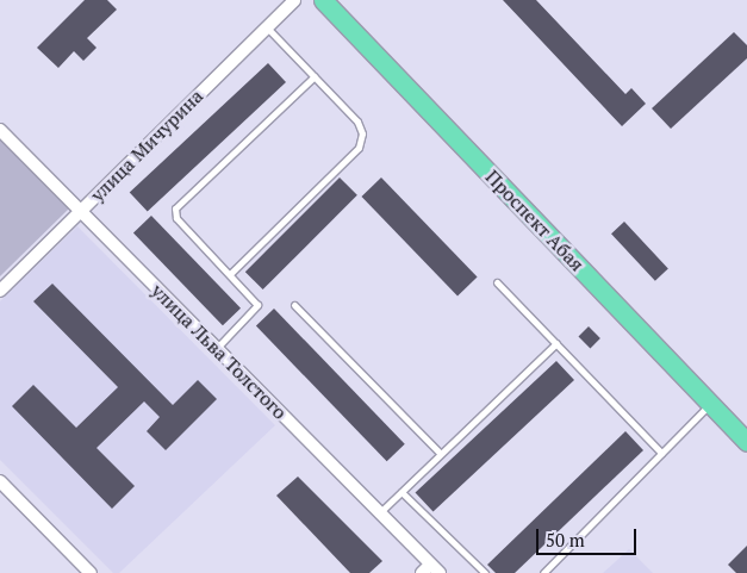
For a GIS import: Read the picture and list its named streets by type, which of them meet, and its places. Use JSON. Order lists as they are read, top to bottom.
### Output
{
  "streets": {
    "main road": ["Проспект Абая"],
    "street": ["улица Мичурина", "улица Льва Толстого"]
  },
  "crossings": [
    ["улица Мичурина", "улица Льва Толстого"]
  ],
  "scale_bar": "50 m"
}
